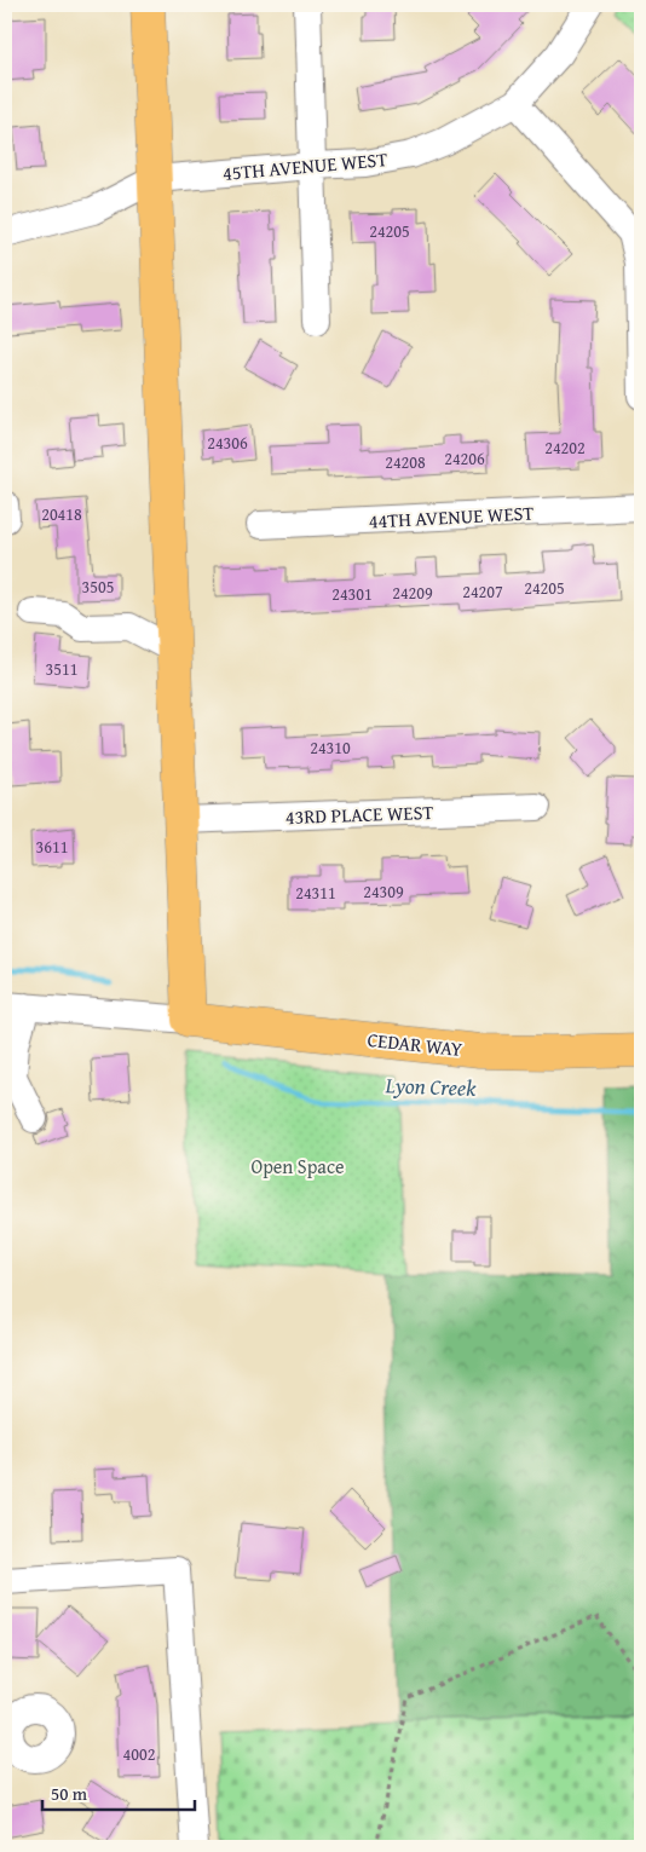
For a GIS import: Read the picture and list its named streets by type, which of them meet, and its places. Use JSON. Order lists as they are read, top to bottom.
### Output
{
  "streets": {
    "main road": ["CEDAR WAY"],
    "street": ["45TH AVENUE WEST", "44TH AVENUE WEST", "43RD PLACE WEST"]
  },
  "water": ["Lyon Creek"],
  "parks": ["Open Space"],
  "house_numbers": [
    "24205",
    "24306",
    "24202",
    "24206",
    "24208",
    "20418",
    "3505",
    "24205",
    "24207",
    "24209",
    "24301",
    "3511",
    "24310",
    "3611",
    "24309",
    "24311",
    "4002"
  ],
  "scale_bar": "50 m"
}
